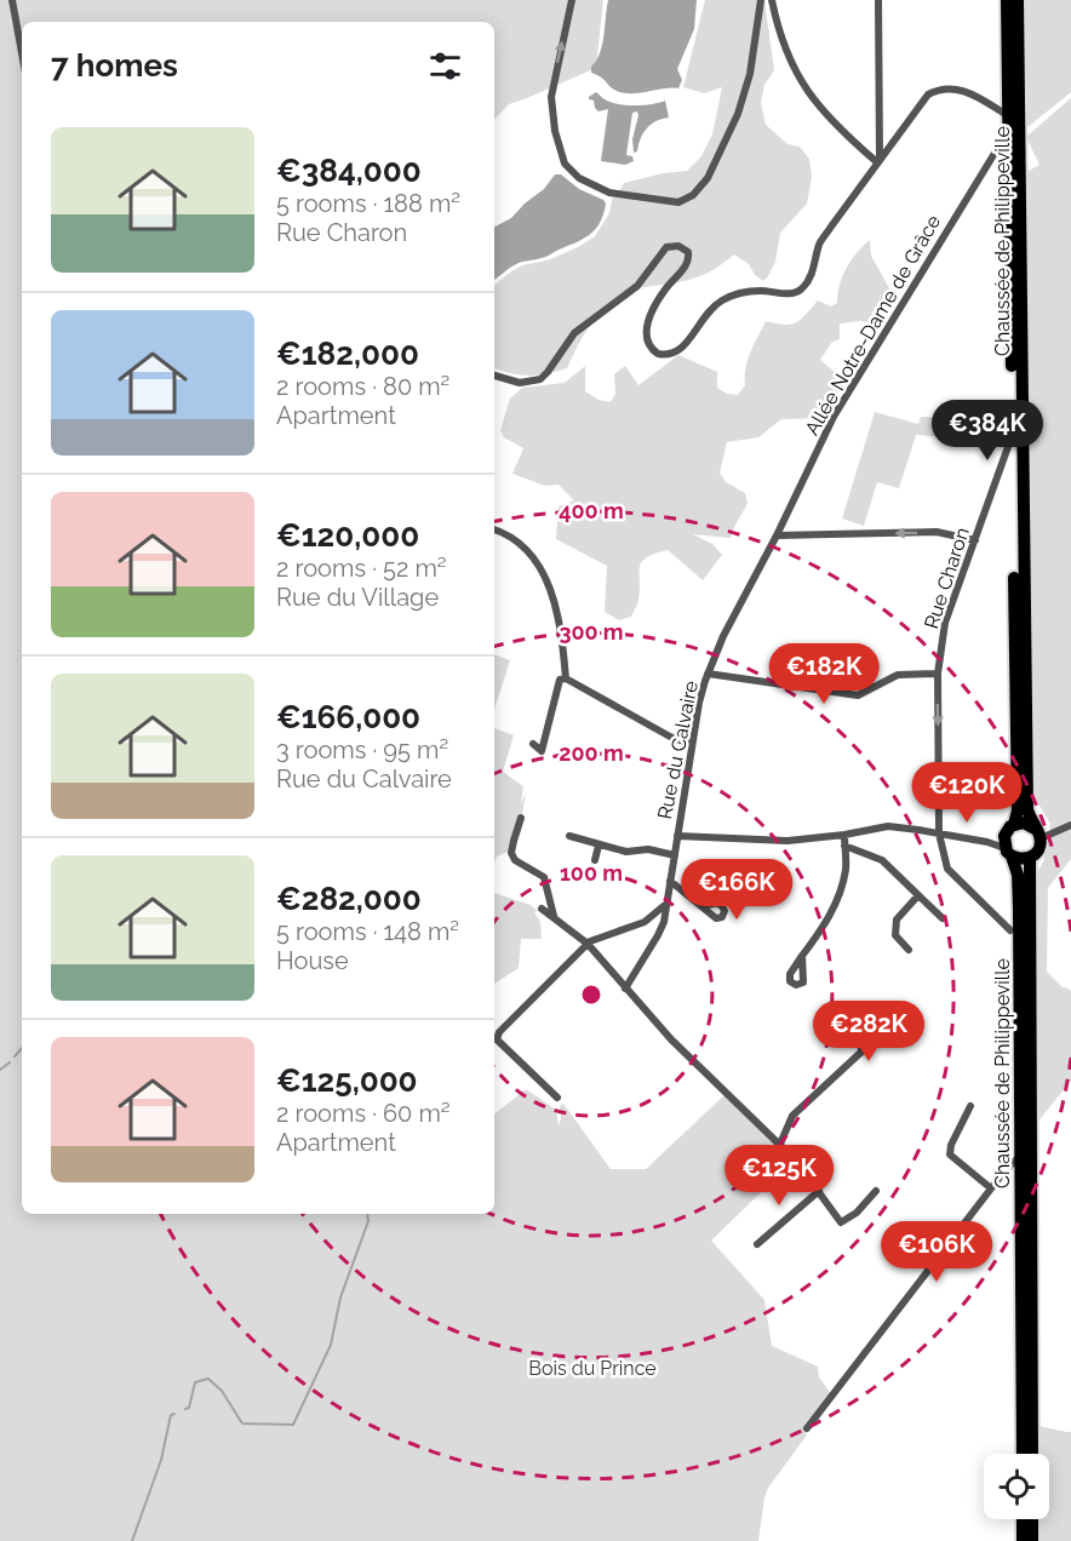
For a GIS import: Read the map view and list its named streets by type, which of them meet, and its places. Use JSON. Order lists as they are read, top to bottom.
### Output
{
  "streets": {
    "main road": ["Chaussée de Philippeville"],
    "street": ["Allée Notre-Dame de Grâce", "Rue Charon", "Rue du Calvaire"]
  },
  "crossings": [
    ["Chaussée de Philippeville", "Allée Notre-Dame de Grâce"],
    ["Chaussée de Philippeville", "Rue Charon"],
    ["Allée Notre-Dame de Grâce", "Rue du Calvaire"]
  ],
  "parks": ["Bois du Prince"],
  "page": {
    "heading": "7 homes",
    "list": [
      {
        "name": "€384,000",
        "note": "5 rooms · 188 m² · Rue Charon"
      },
      {
        "name": "€182,000",
        "note": "2 rooms · 80 m² · Apartment"
      },
      {
        "name": "€120,000",
        "note": "2 rooms · 52 m² · Rue du Village"
      },
      {
        "name": "€166,000",
        "note": "3 rooms · 95 m² · Rue du Calvaire"
      },
      {
        "name": "€282,000",
        "note": "5 rooms · 148 m² · House"
      },
      {
        "name": "€125,000",
        "note": "2 rooms · 60 m² · Apartment"
      }
    ],
    "price": [
      "€384K",
      "€182K",
      "€120K",
      "€166K",
      "€282K",
      "€125K",
      "€106K"
    ]
  },
  "rings": [
    "400 m",
    "300 m",
    "200 m",
    "100 m"
  ]
}
